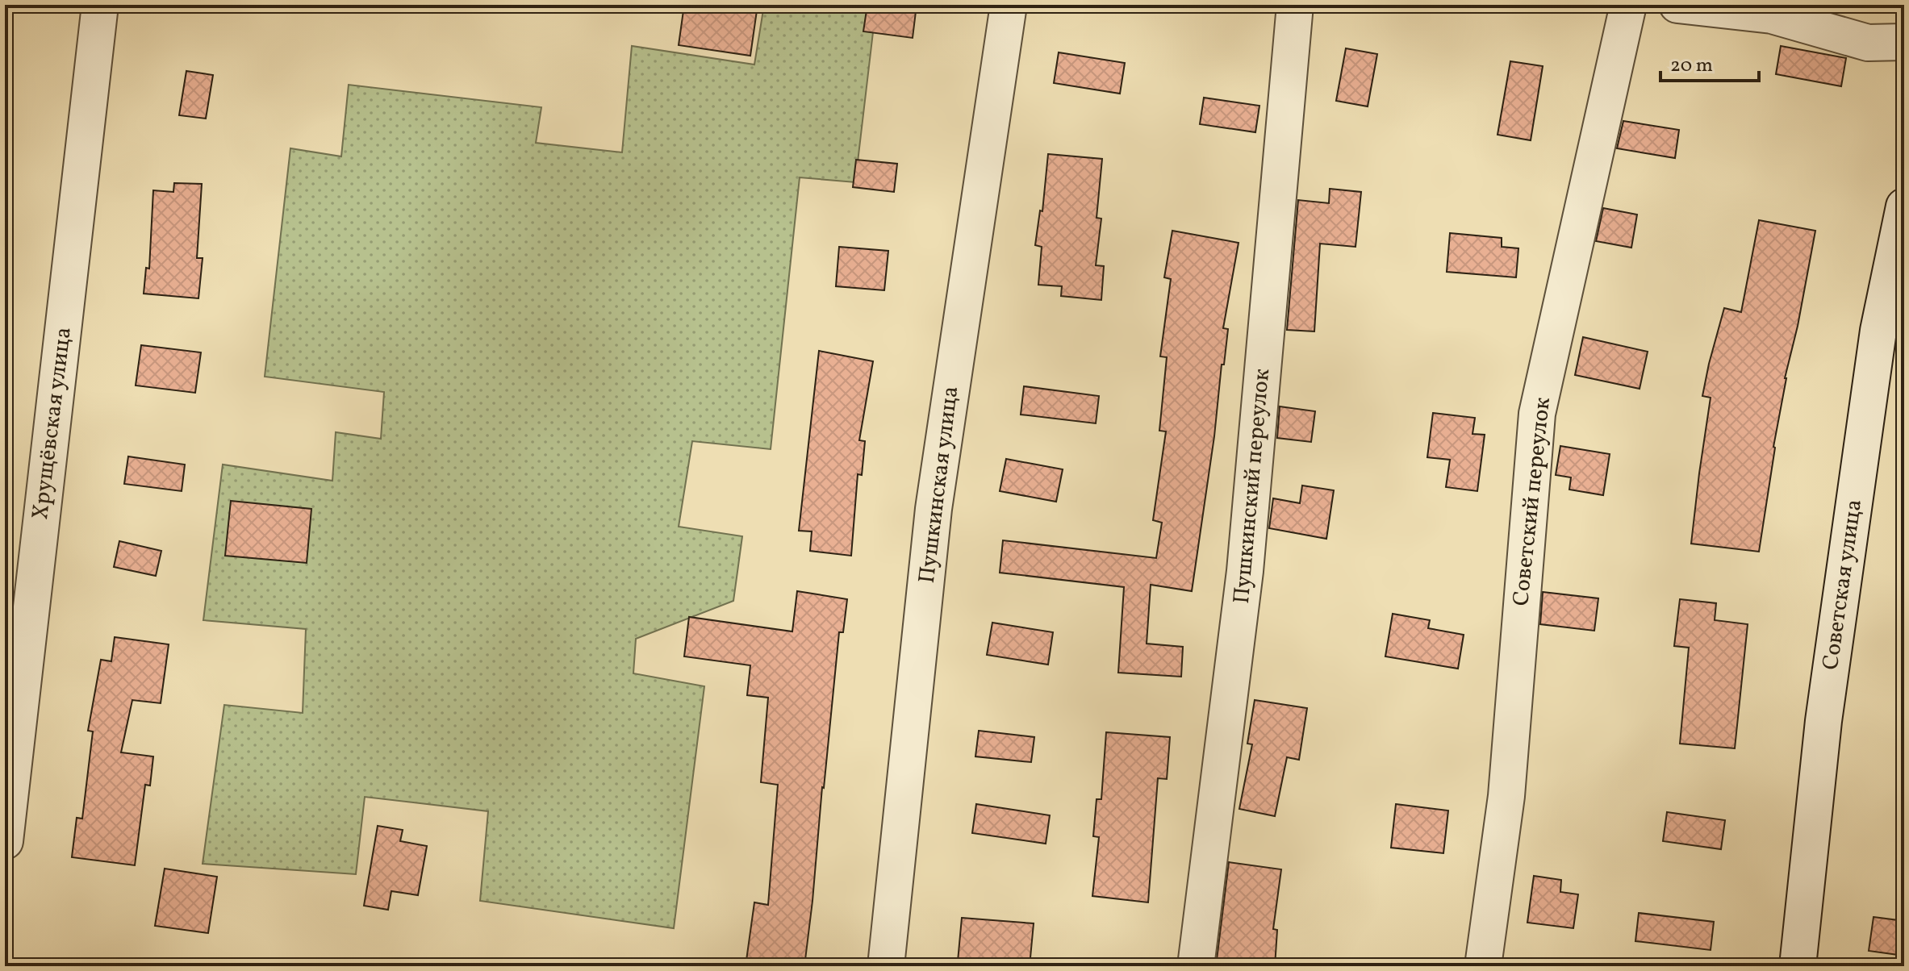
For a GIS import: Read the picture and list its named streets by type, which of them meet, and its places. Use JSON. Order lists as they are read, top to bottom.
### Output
{
  "streets": {
    "street": [
      "Хрущёвская улица",
      "Пушкинская улица",
      "Пушкинский переулок",
      "Советский переулок",
      "Советская улица"
    ]
  },
  "scale_bar": "20 m"
}
